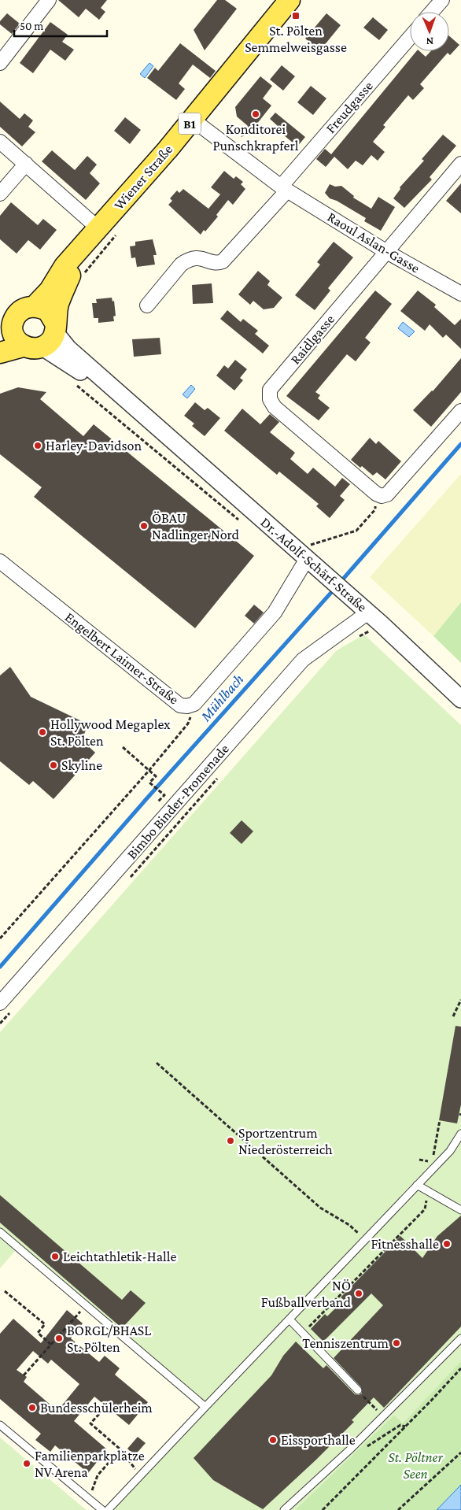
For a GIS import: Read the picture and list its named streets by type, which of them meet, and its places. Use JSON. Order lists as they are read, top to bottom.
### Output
{
  "streets": {
    "main road": ["B1", "Wiener Straße"],
    "street": [
      "Freudgasse",
      "Raoul Aslan-Gasse",
      "Raidlgasse",
      "Dr.-Adolf-Schärf-Straße",
      "Engelbert Laimer-Straße",
      "Bimbo Binder-Promenade"
    ]
  },
  "crossings": [
    ["Freudgasse", "Raoul Aslan-Gasse"],
    ["B1", "Wiener Straße"],
    ["B1", "Dr.-Adolf-Schärf-Straße"],
    ["Wiener Straße", "Raoul Aslan-Gasse"],
    ["Raoul Aslan-Gasse", "Raidlgasse"],
    ["Dr.-Adolf-Schärf-Straße", "Engelbert Laimer-Straße"],
    ["Dr.-Adolf-Schärf-Straße", "Bimbo Binder-Promenade"]
  ],
  "water": ["Mühlbach"],
  "parks": ["St. Pöltner Seen"],
  "places": {
    "transit": ["St. Pölten Semmelweisgasse"],
    "other": [
      "Konditorei Punschkrapferl",
      "Harley-Davidson",
      "ÖBAU Nadlinger Nord",
      "Hollywood Megaplex St. Pölten",
      "Skyline",
      "Sportzentrum Niederösterreich",
      "Fitnesshalle",
      "Leichtathletik-Halle",
      "NÖ Fußballverband",
      "BORGL/BHASL St. Pölten",
      "Tenniszentrum",
      "Bundesschülerheim",
      "Eissporthalle",
      "Familienparkplätze NV Arena"
    ]
  },
  "scale_bar": "50 m",
  "north": "bottom"
}
